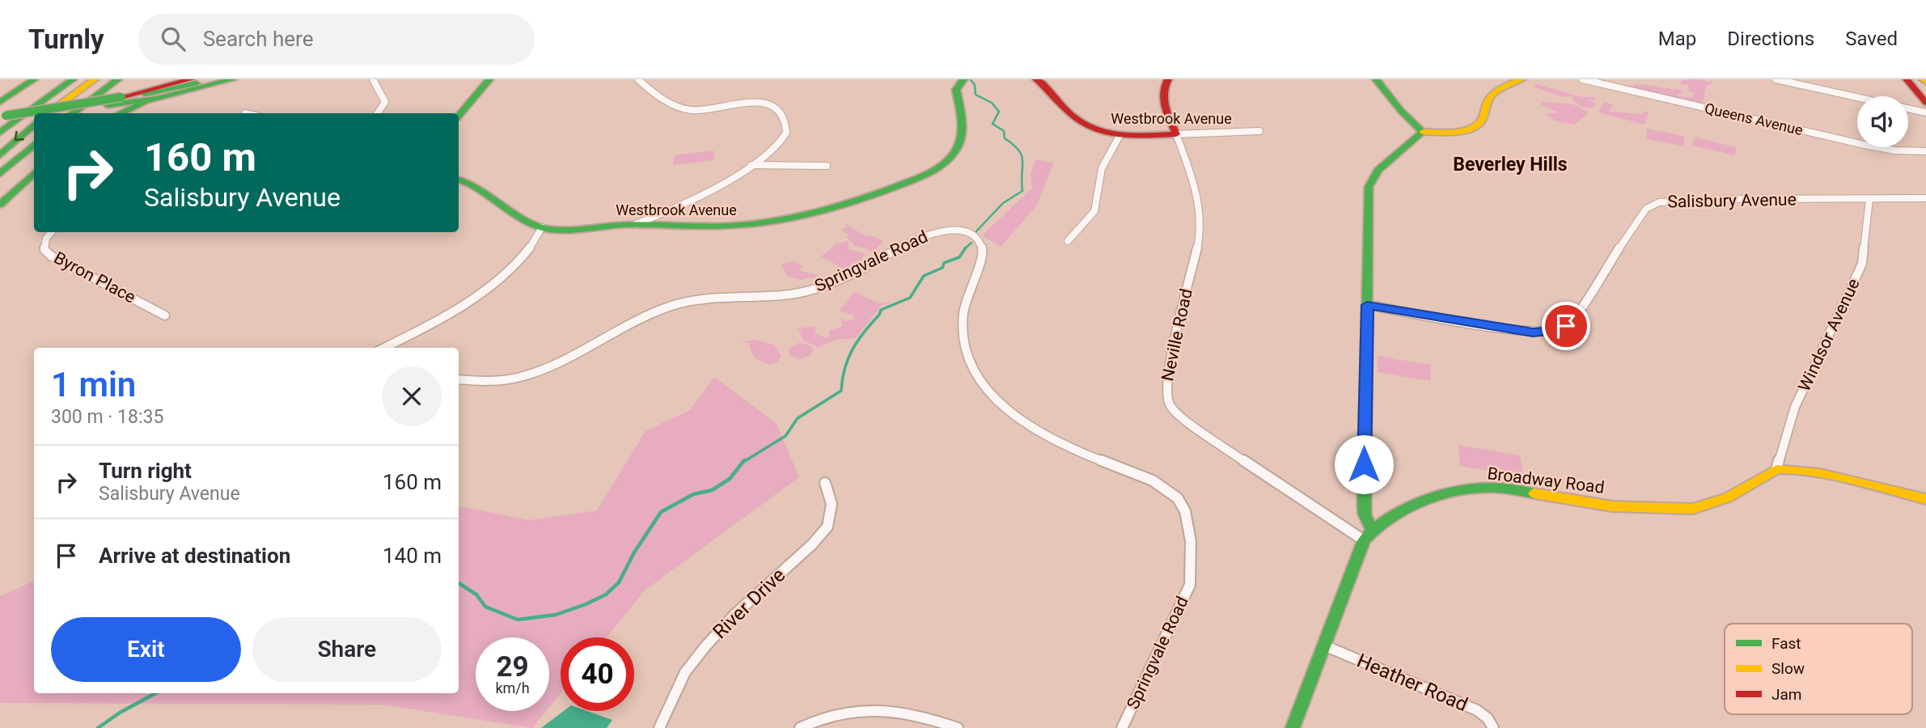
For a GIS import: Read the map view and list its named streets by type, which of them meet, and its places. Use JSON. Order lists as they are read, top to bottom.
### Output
{
  "streets": {
    "main road": ["Westbrook Avenue", "Broadway Road"],
    "street": [
      "Queens Avenue",
      "Salisbury Avenue",
      "Springvale Road",
      "Byron Place",
      "Neville Road",
      "Windsor Avenue",
      "River Drive",
      "Heather Road"
    ]
  },
  "crossings": [
    ["Westbrook Avenue", "Neville Road"],
    ["Salisbury Avenue", "Windsor Avenue"],
    ["Neville Road", "Broadway Road"],
    ["Windsor Avenue", "Broadway Road"],
    ["Broadway Road", "Heather Road"]
  ],
  "districts": ["Beverley Hills"],
  "legend": ["Fast", "Slow", "Jam"],
  "page": {
    "header": "Turnly",
    "search": "Search here",
    "nav": ["Map", "Directions", "Saved"],
    "turn": ["160 m", "Salisbury Avenue"],
    "heading": ["1 min", "300 m · 18:35"],
    "list": [
      {
        "name": "Turn right",
        "note": "Salisbury Avenue",
        "value": "160 m"
      },
      {
        "name": "Arrive at destination",
        "value": "140 m"
      }
    ],
    "buttons": ["Exit", "Share"],
    "speed": "29 km/h",
    "limit": "40"
  }
}
